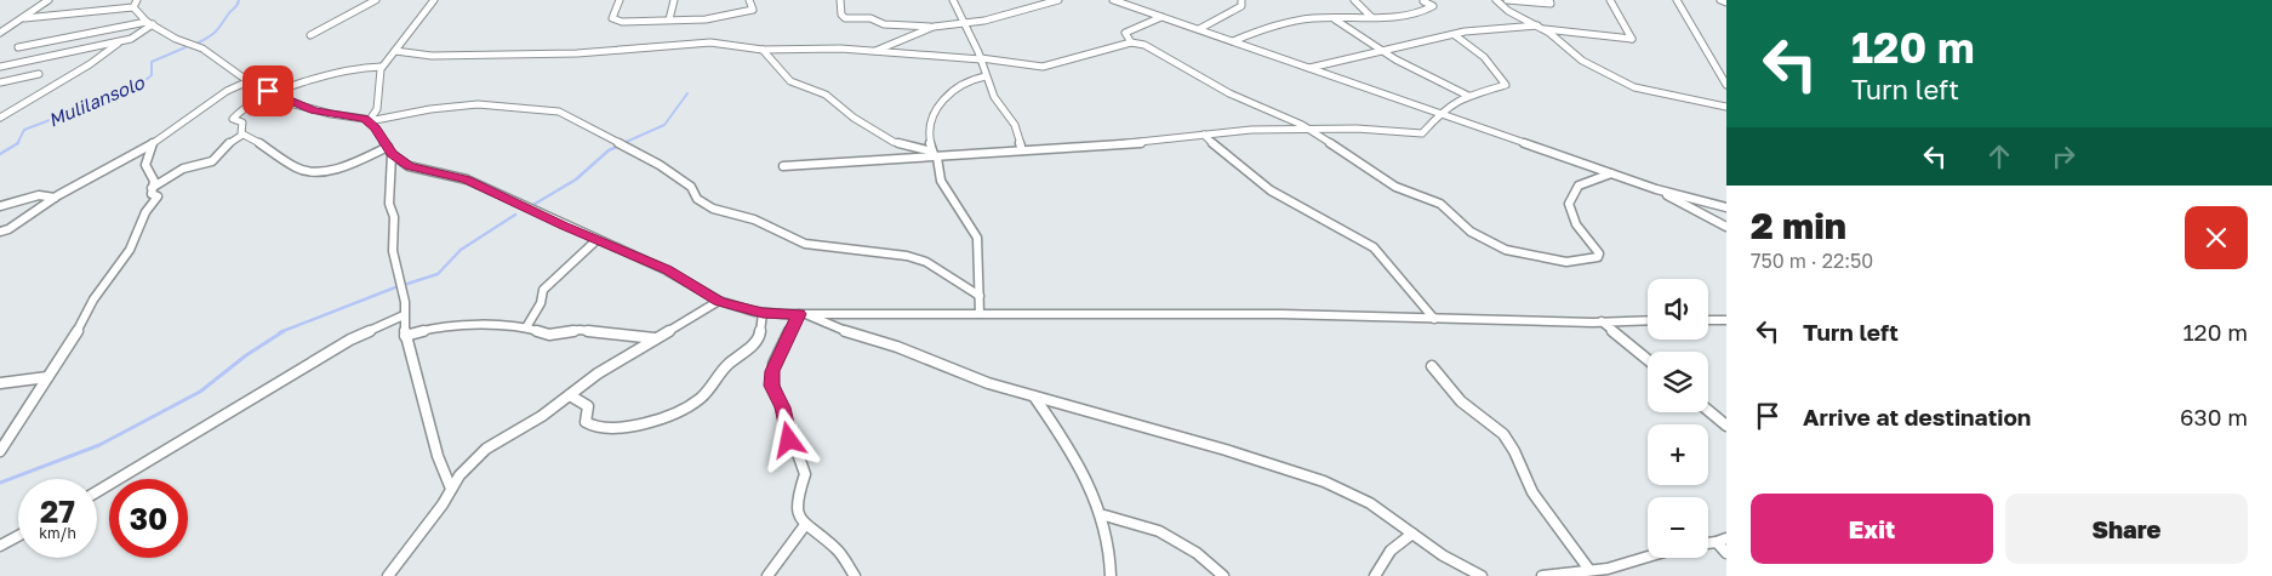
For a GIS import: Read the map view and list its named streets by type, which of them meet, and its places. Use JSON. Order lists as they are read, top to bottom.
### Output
{
  "water": ["Mulilansolo"],
  "page": {
    "turn": ["120 m", "Turn left"],
    "heading": ["2 min", "750 m · 22:50"],
    "map_buttons": ["+", "−"],
    "list": [
      {
        "name": "Turn left",
        "value": "120 m"
      },
      {
        "name": "Arrive at destination",
        "value": "630 m"
      }
    ],
    "speed": "27 km/h",
    "limit": "30",
    "buttons": ["Exit", "Share"]
  }
}
